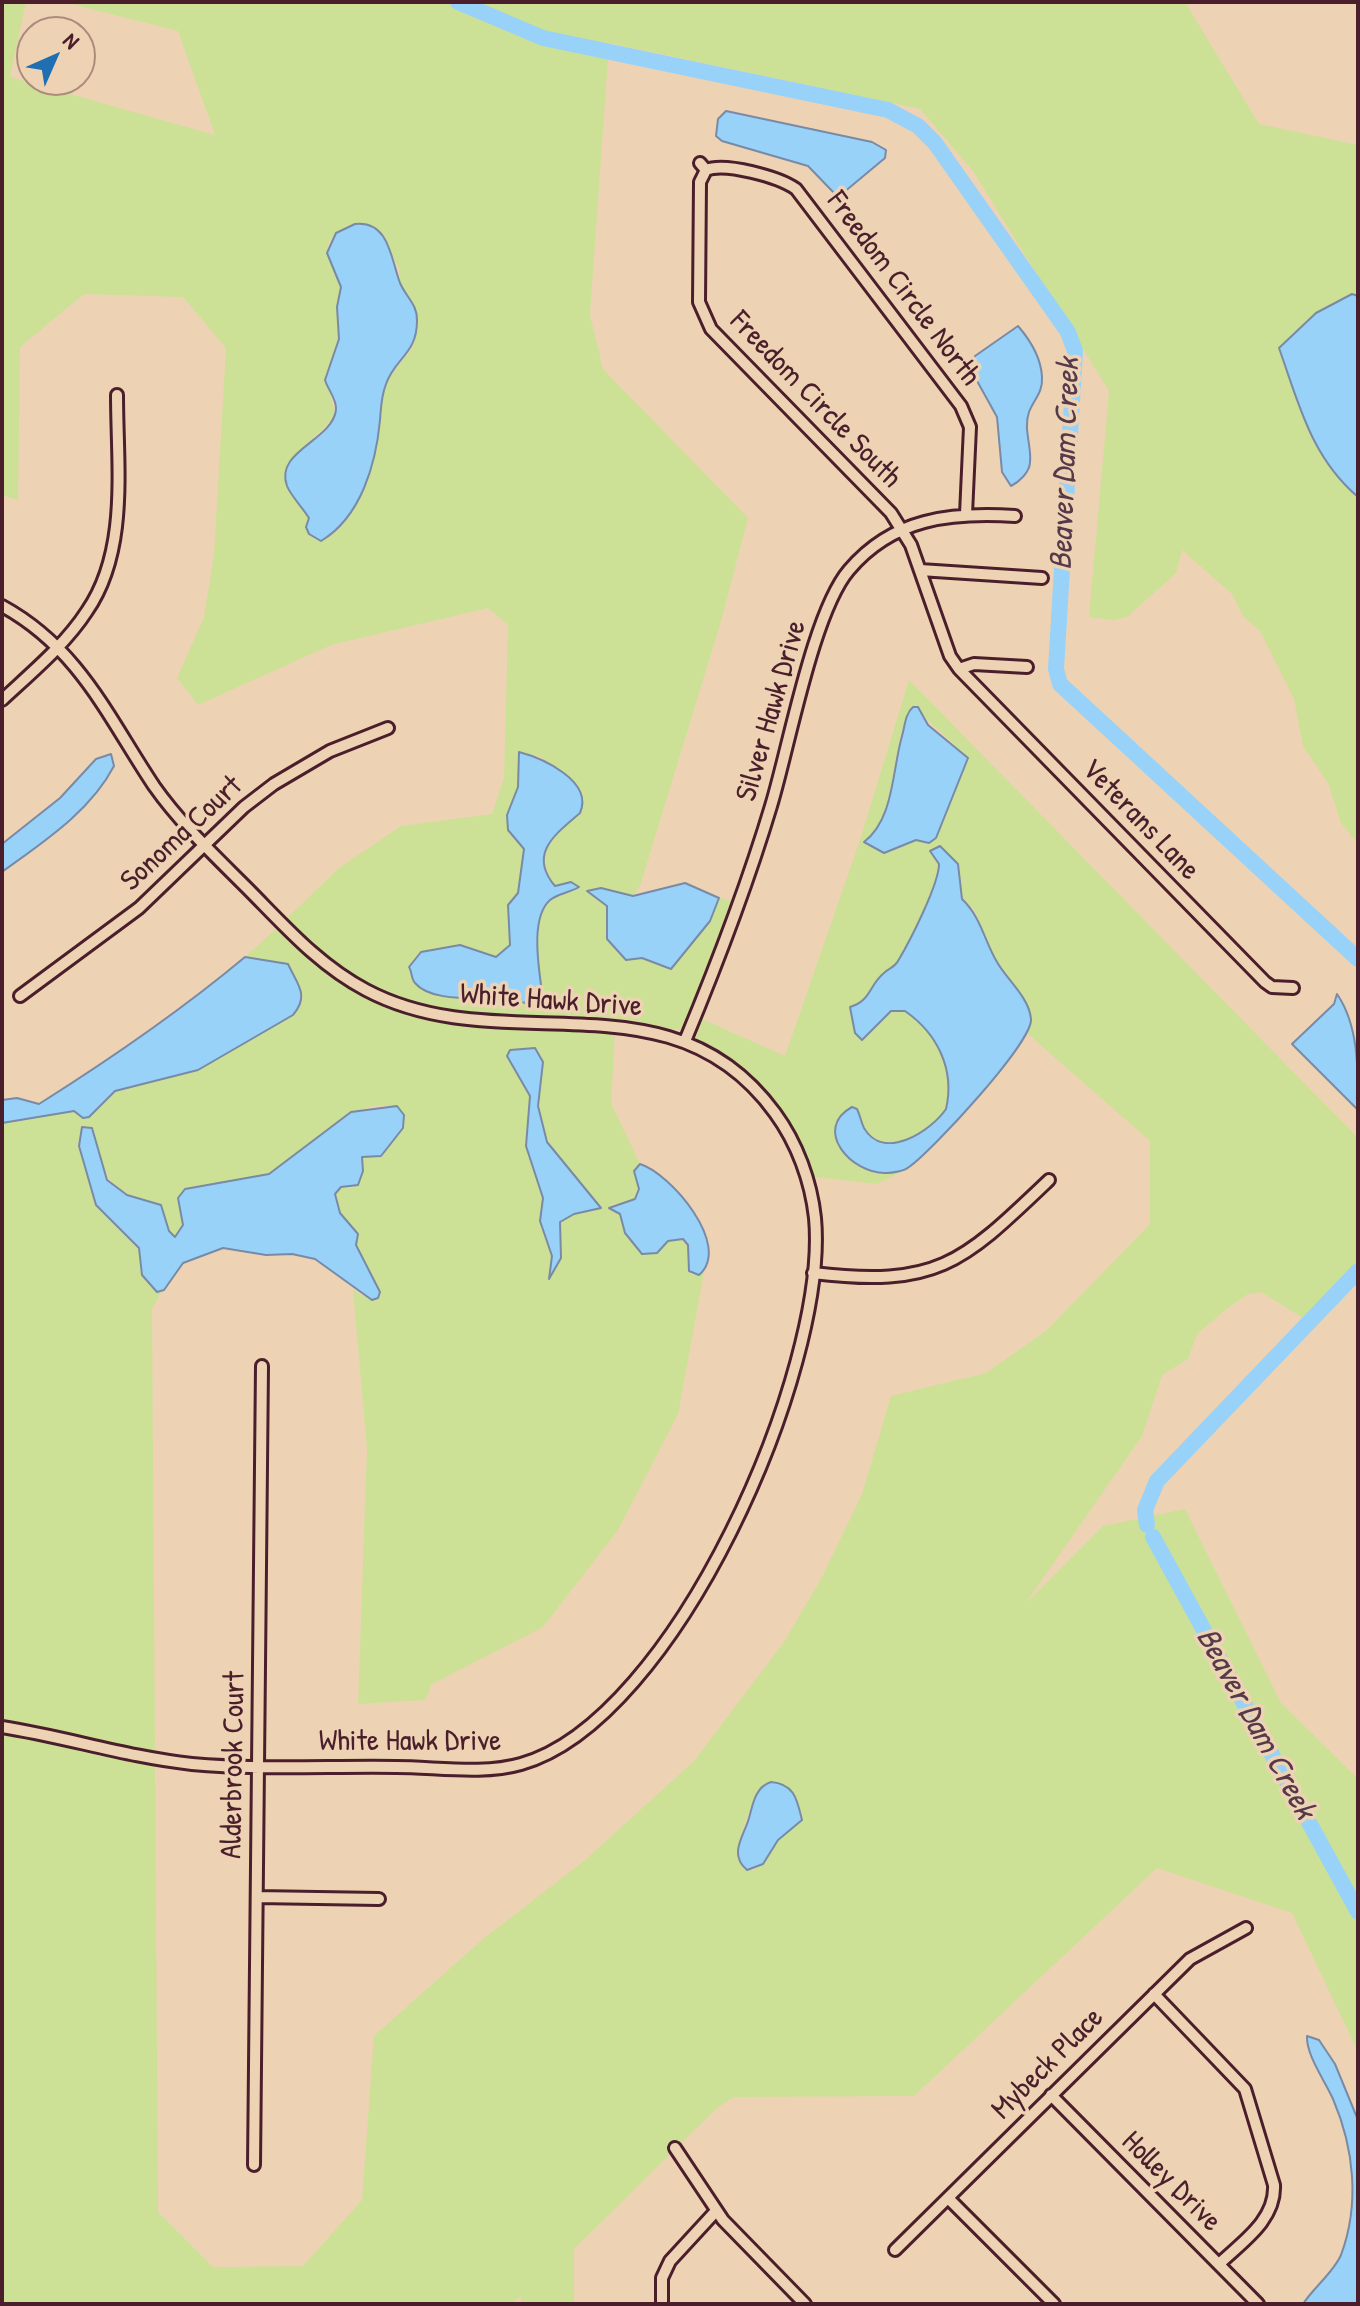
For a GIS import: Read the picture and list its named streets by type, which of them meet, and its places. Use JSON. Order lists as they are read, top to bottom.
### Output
{
  "streets": {
    "street": [
      "Freedom Circle North",
      "Freedom Circle South",
      "Silver Hawk Drive",
      "Veterans Lane",
      "Sonoma Court",
      "White Hawk Drive",
      "Alderbrook Court",
      "Mybeck Place",
      "Holley Drive"
    ]
  },
  "crossings": [
    ["Freedom Circle North", "Freedom Circle South"],
    ["Freedom Circle North", "Silver Hawk Drive"],
    ["Freedom Circle South", "Silver Hawk Drive"],
    ["Freedom Circle South", "Veterans Lane"],
    ["Silver Hawk Drive", "Veterans Lane"],
    ["Silver Hawk Drive", "White Hawk Drive"],
    ["Sonoma Court", "White Hawk Drive"],
    ["White Hawk Drive", "Alderbrook Court"],
    ["Mybeck Place", "Holley Drive"]
  ],
  "water": ["Beaver Dam Creek"],
  "north": "top right"
}
